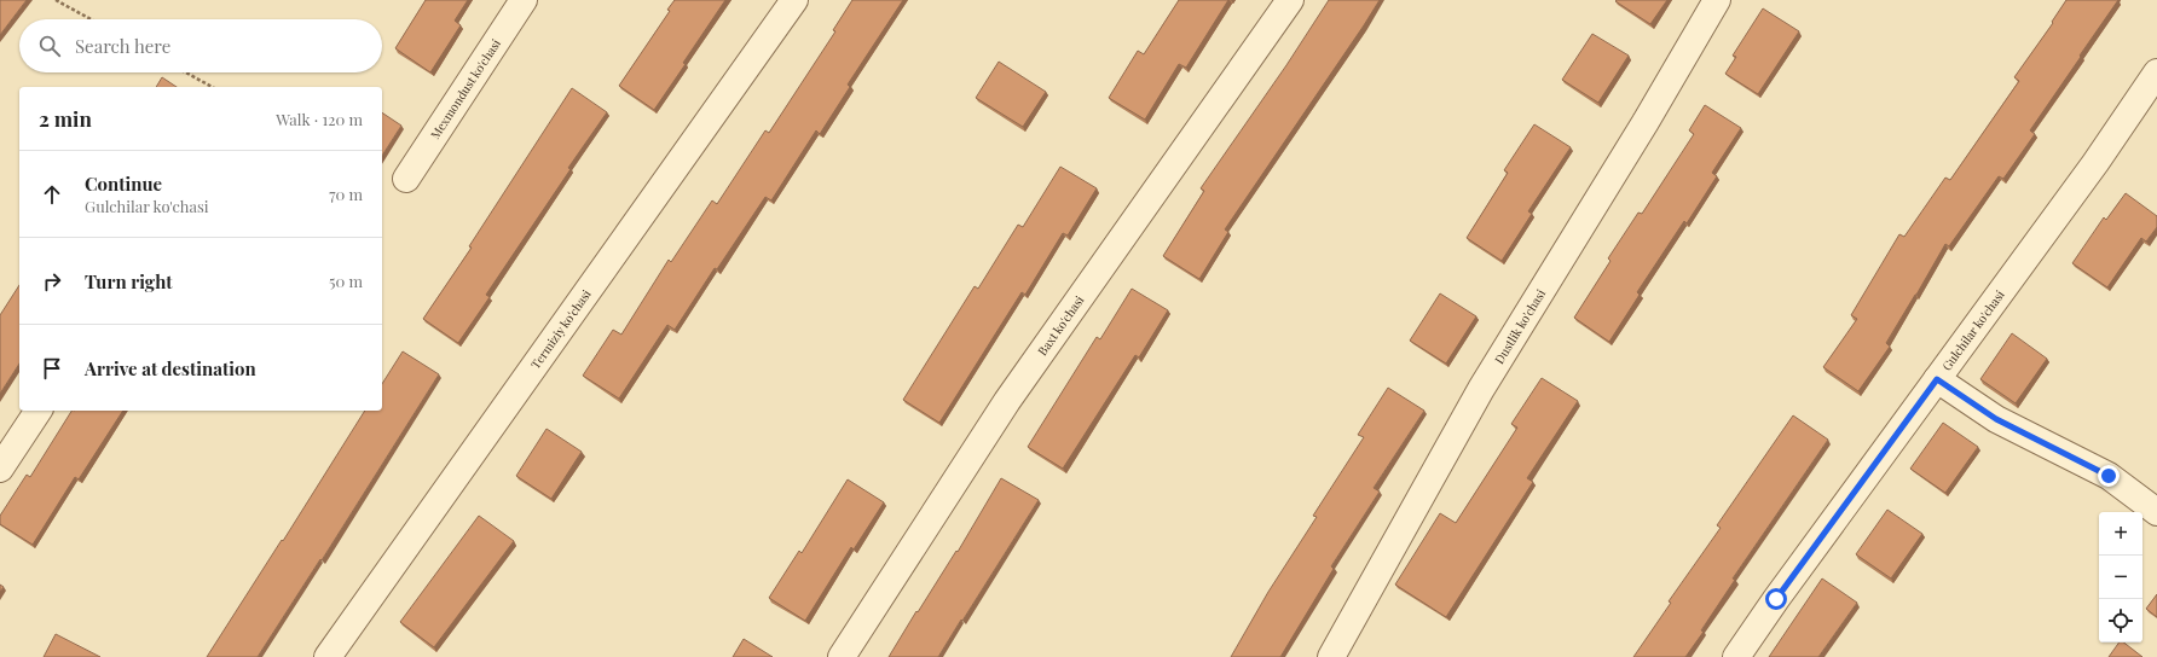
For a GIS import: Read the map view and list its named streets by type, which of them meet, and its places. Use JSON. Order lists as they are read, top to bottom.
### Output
{
  "streets": {
    "street": [
      "Mexmondust ko'chasi",
      "Baxt ko'chasi",
      "Dustlik ko'chasi",
      "Termiziy ko'chasi",
      "Gulchilar ko'chasi"
    ]
  },
  "page": {
    "search": "Search here",
    "heading": ["2 min", "Walk · 120 m"],
    "list": [
      ["Continue", "Gulchilar ko'chasi", "70 m"],
      ["Turn right", "50 m"],
      "Arrive at destination"
    ],
    "map_buttons": ["+", "−"]
  }
}
